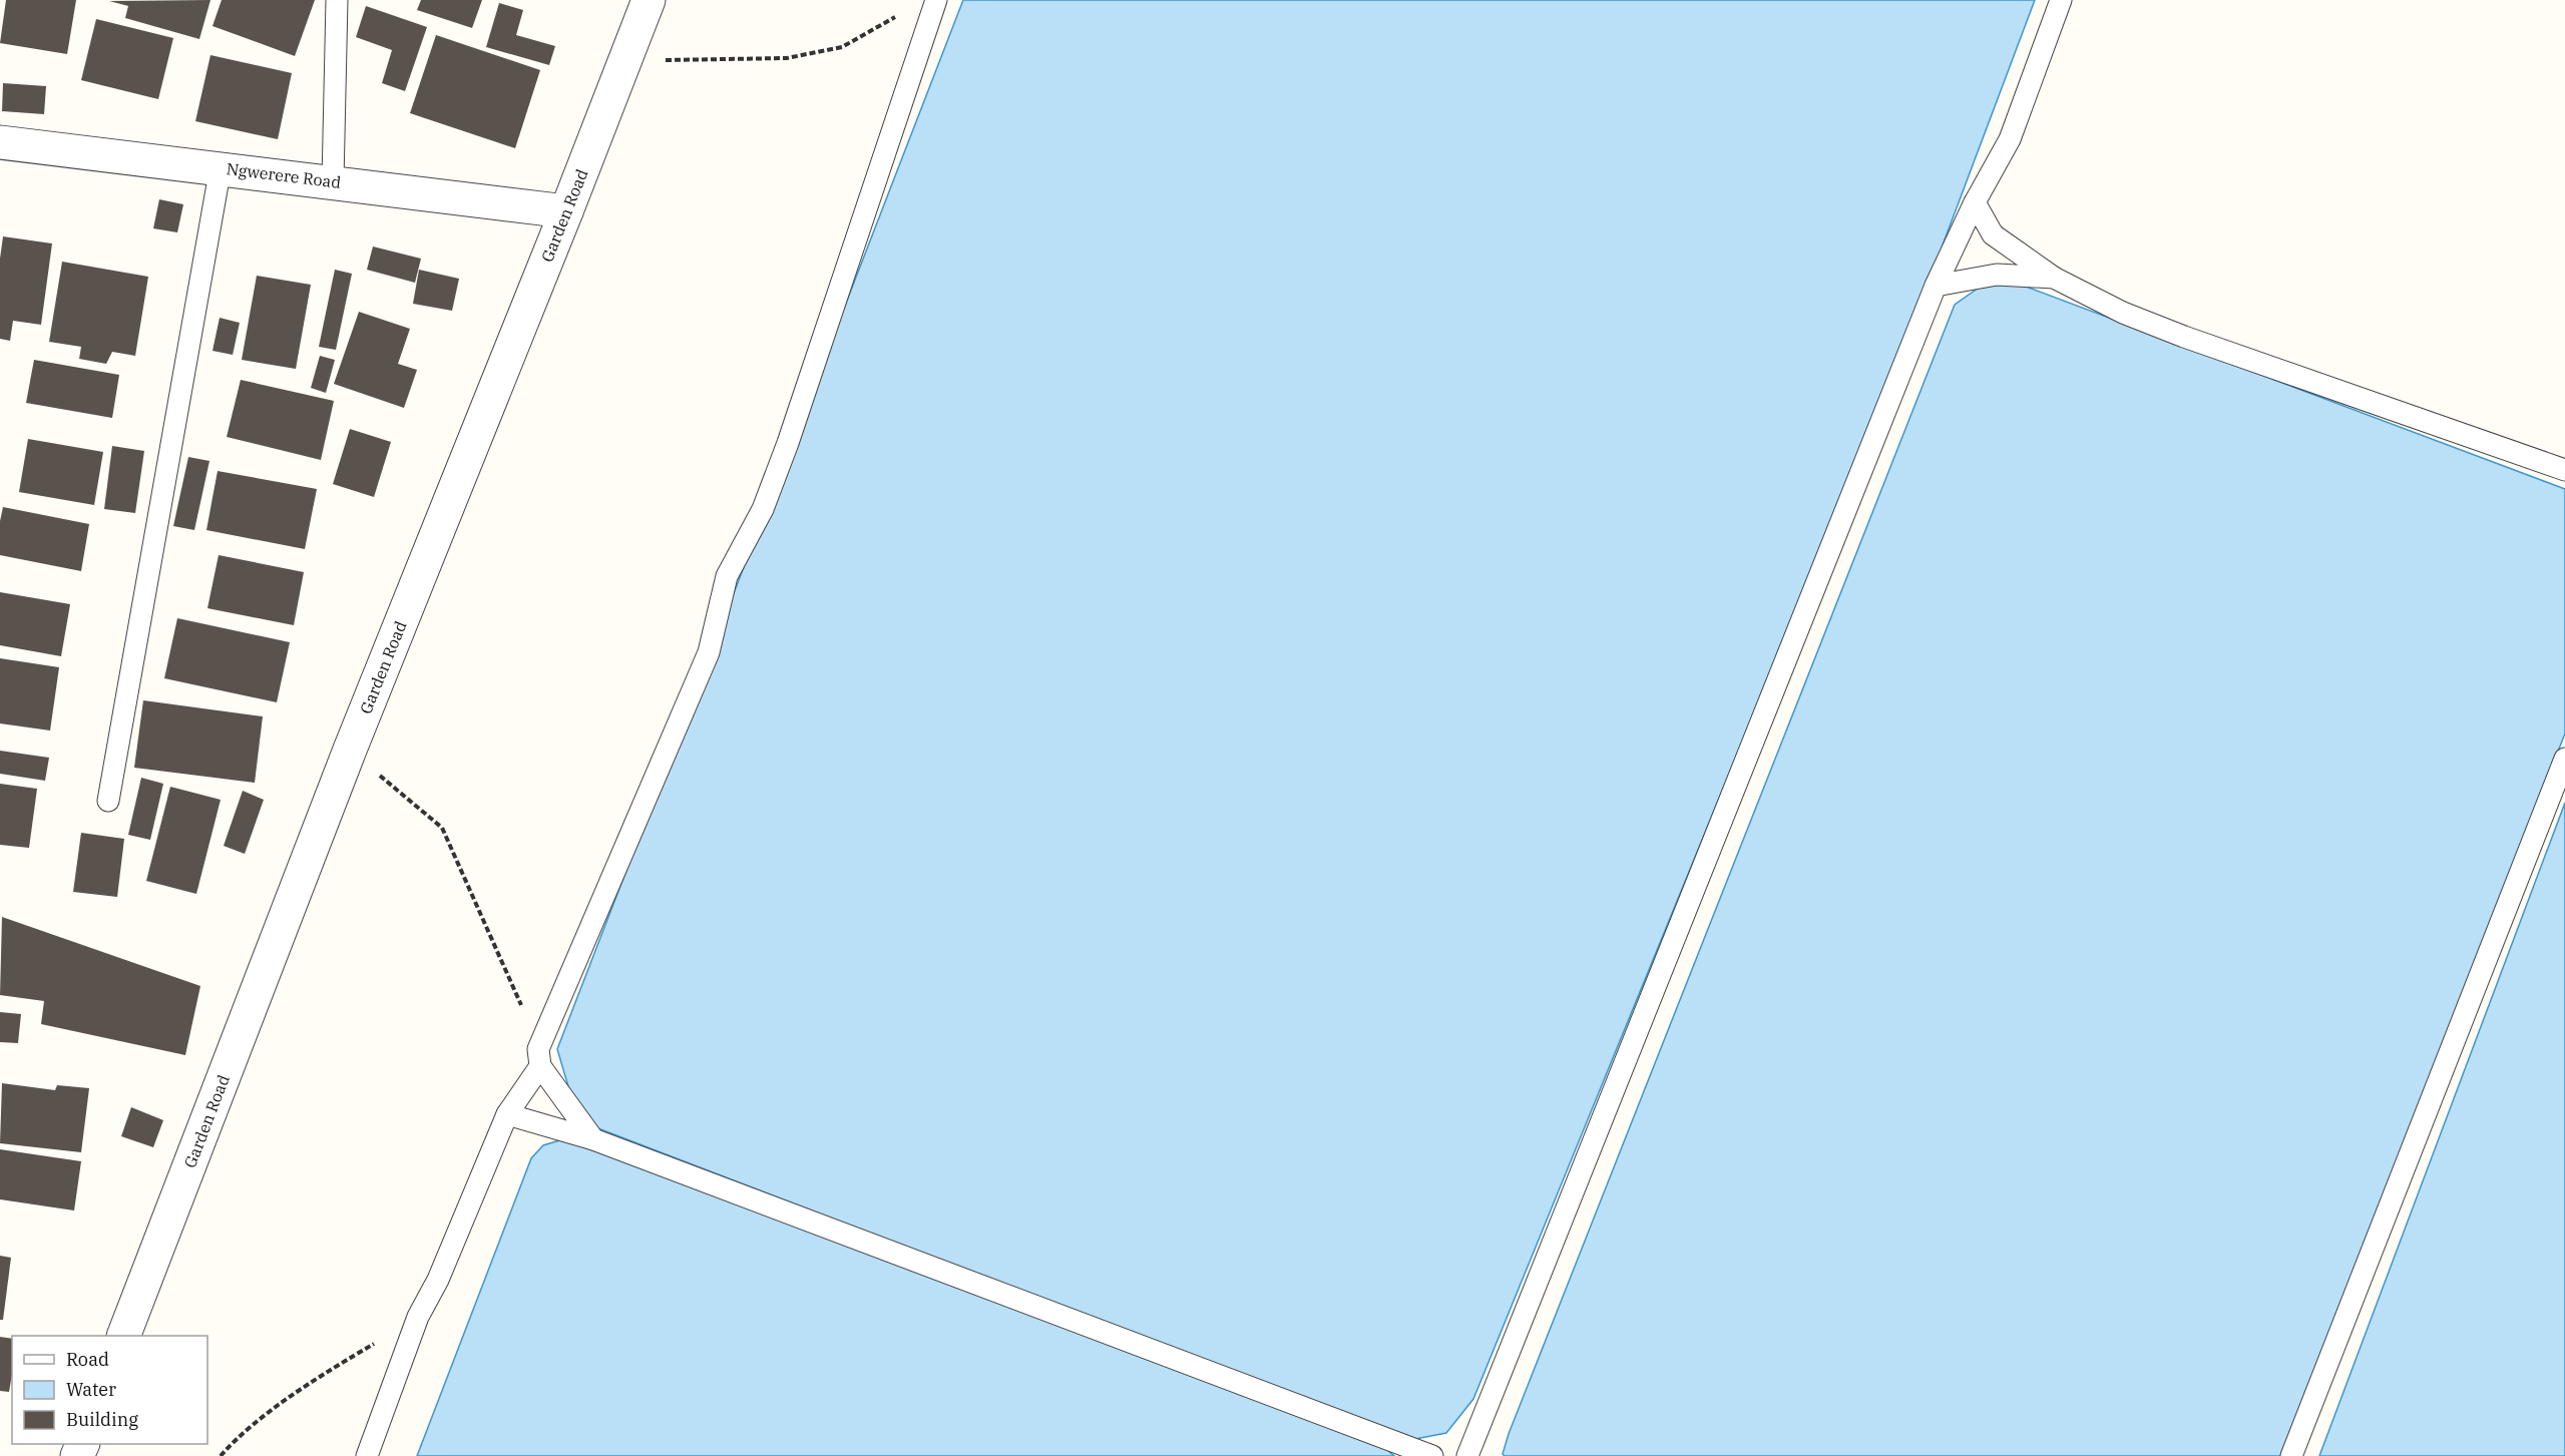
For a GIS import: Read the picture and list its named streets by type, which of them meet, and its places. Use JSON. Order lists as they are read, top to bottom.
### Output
{
  "streets": {
    "street": ["Ngwerere Road", "Garden Road"]
  },
  "crossings": [
    ["Ngwerere Road", "Garden Road"]
  ],
  "legend": ["Road", "Water", "Building"]
}
